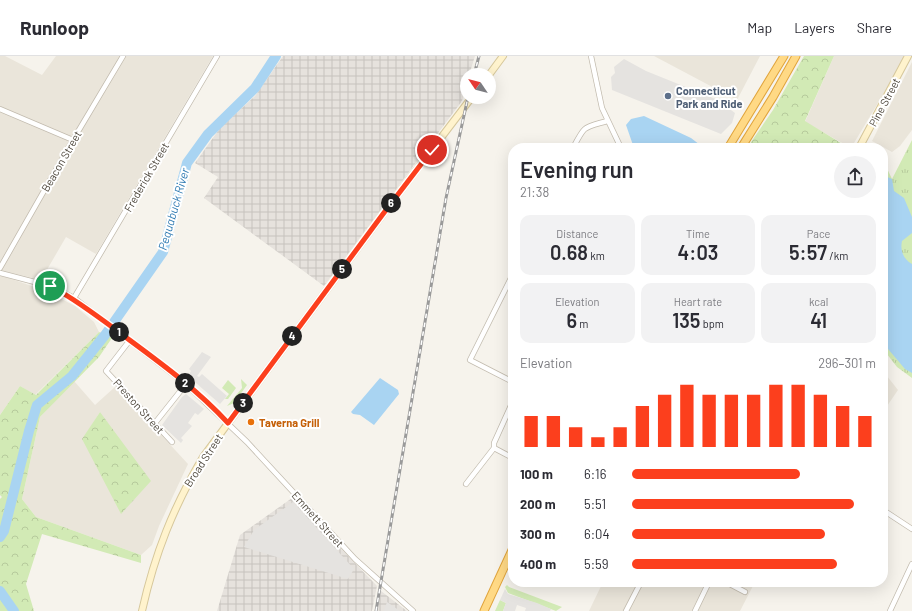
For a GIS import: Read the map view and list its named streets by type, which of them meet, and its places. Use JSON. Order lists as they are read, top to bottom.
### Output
{
  "streets": {
    "main road": ["Pine Street", "Broad Street"],
    "street": [
      "Beacon Street",
      "Frederick Street",
      "Preston Street",
      "Emmett Street"
    ]
  },
  "crossings": [
    ["Frederick Street", "Emmett Street"],
    ["Preston Street", "Emmett Street"],
    ["Broad Street", "Emmett Street"]
  ],
  "water": ["Pequabuck River"],
  "places": ["Connecticut Park and Ride", "Taverna Grill"],
  "north": "top left",
  "page": {
    "header": "Runloop",
    "nav": ["Map", "Layers", "Share"],
    "heading": ["Evening run", "21:38"],
    "pins": [
      "6",
      "5",
      "1",
      "4",
      "2",
      "3"
    ],
    "stats": [
      ["Distance", "0.68 km"],
      ["Time", "4:03"],
      ["Pace", "5:57 /km"],
      ["Elevation", "6 m"],
      ["Heart rate", "135 bpm"],
      ["kcal", "41"]
    ],
    "chart": ["Elevation", "296–301 m"],
    "list": [
      {
        "name": "100 m",
        "note": "6:16"
      },
      {
        "name": "200 m",
        "note": "5:51"
      },
      {
        "name": "300 m",
        "note": "6:04"
      },
      {
        "name": "400 m",
        "note": "5:59"
      }
    ]
  }
}
